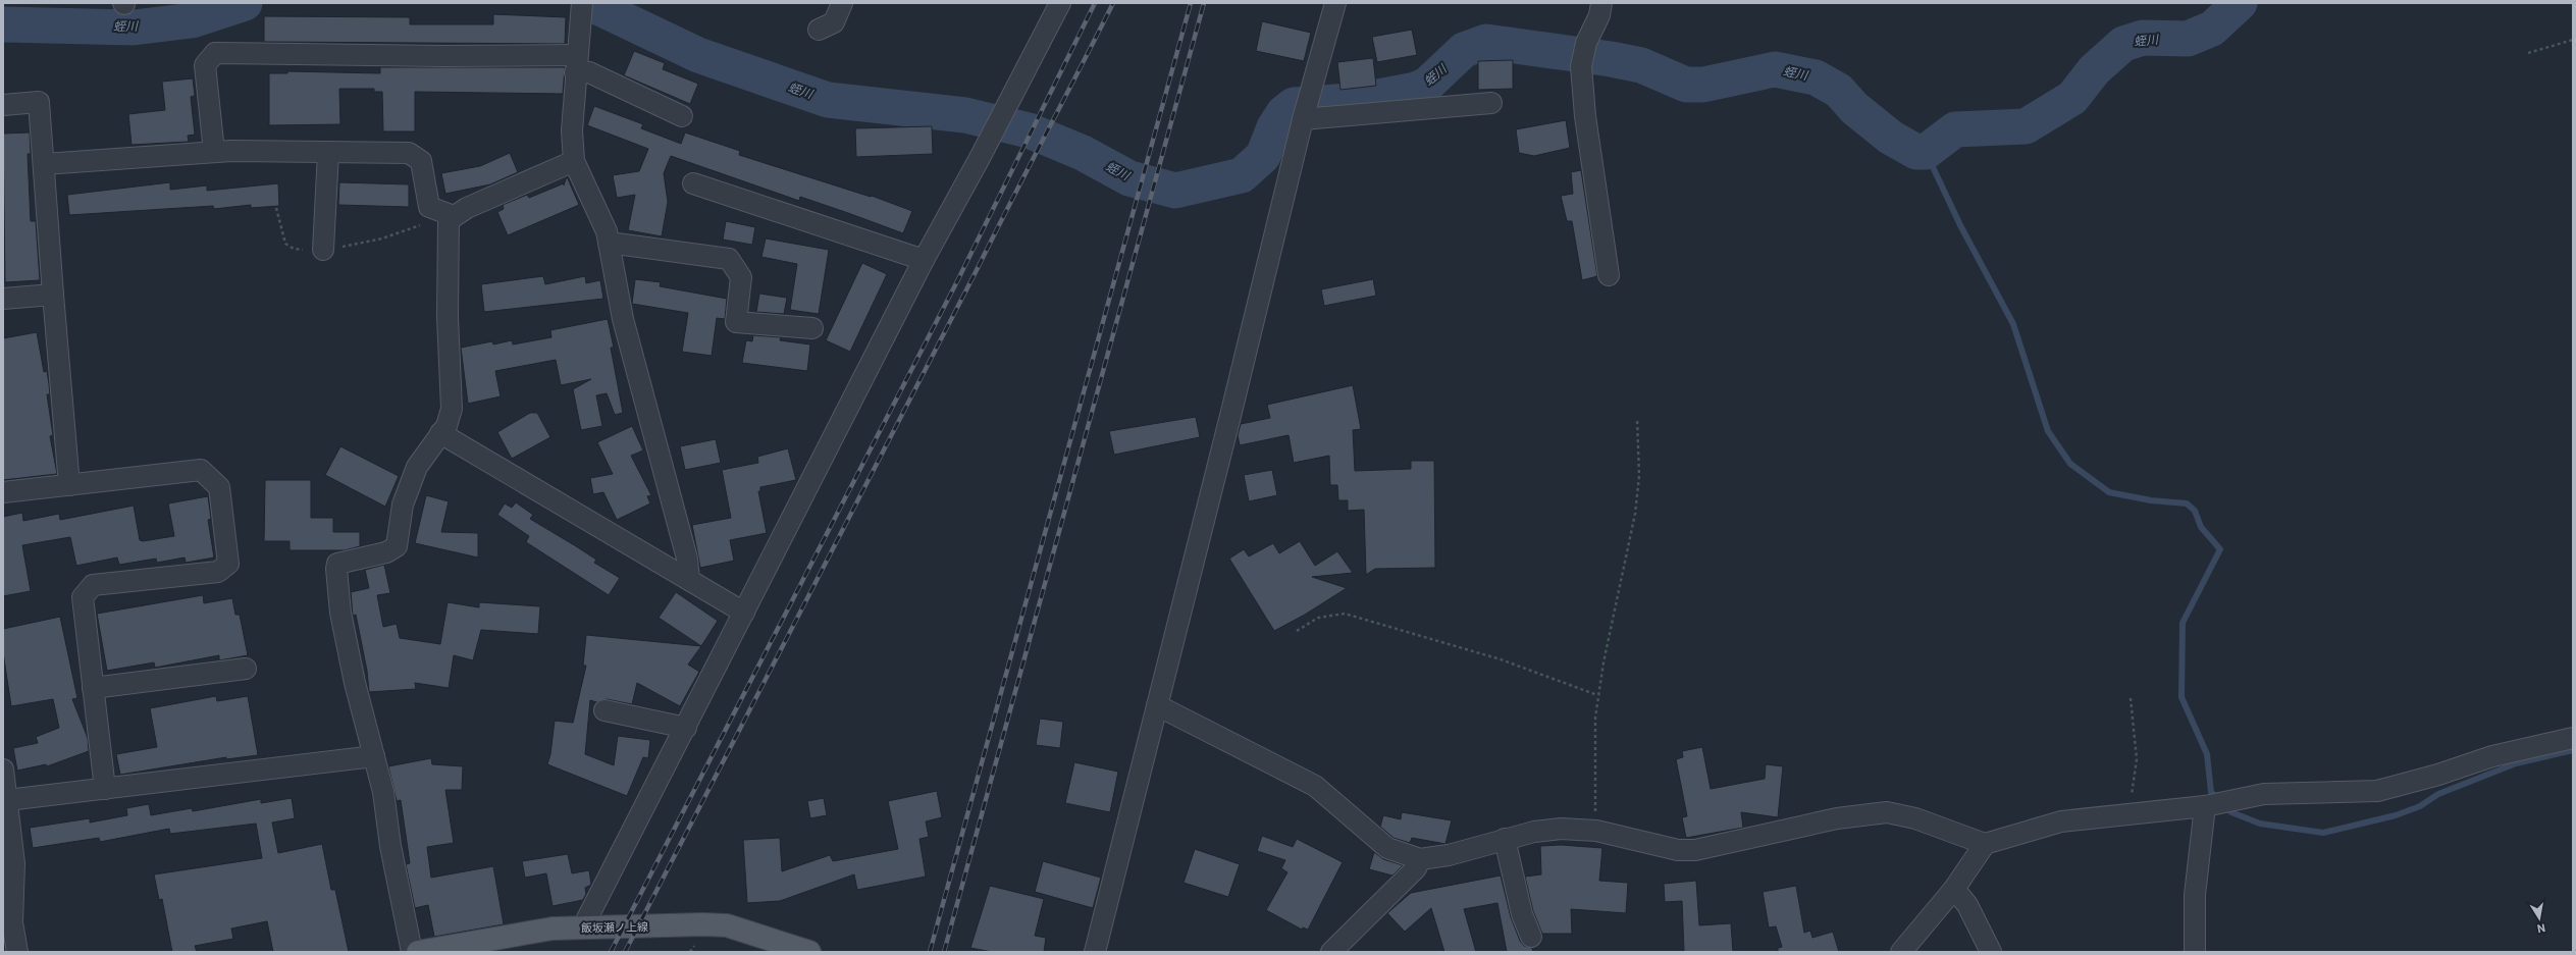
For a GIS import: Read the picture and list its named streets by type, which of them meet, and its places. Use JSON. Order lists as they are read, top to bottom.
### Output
{
  "streets": {
    "main road": ["飯坂瀬ノ上線"]
  },
  "water": ["蛭川"],
  "north": "bottom"
}
